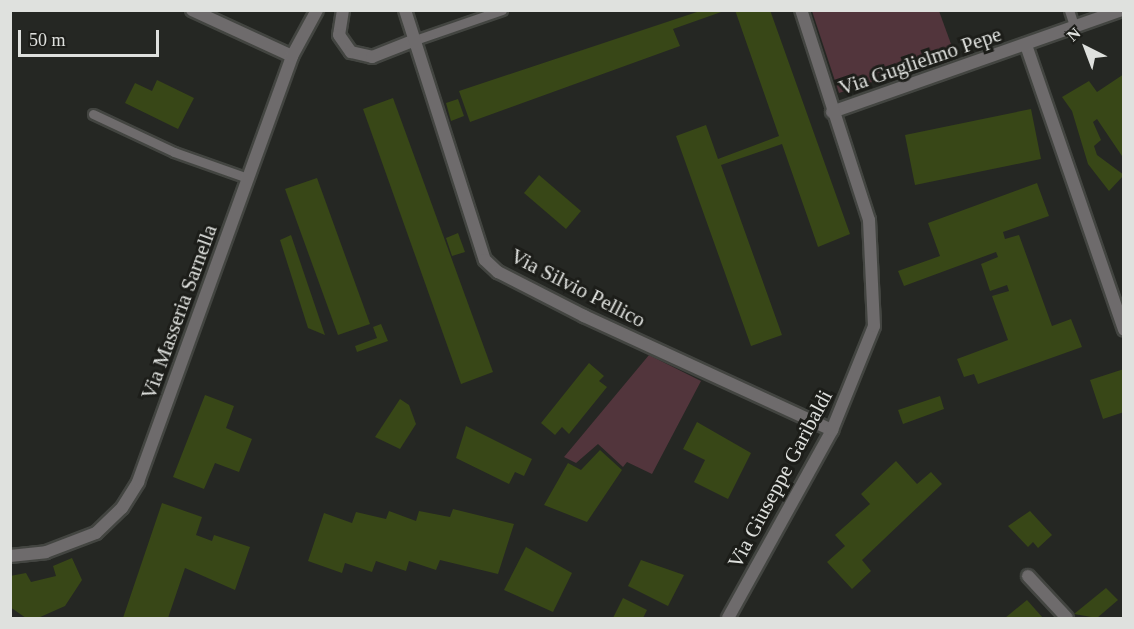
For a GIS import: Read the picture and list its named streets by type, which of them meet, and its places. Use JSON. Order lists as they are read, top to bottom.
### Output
{
  "streets": {
    "street": [
      "Via Guglielmo Pepe",
      "Via Silvio Pellico",
      "Via Masseria Sarnella",
      "Via Giuseppe Garibaldi"
    ]
  },
  "crossings": [
    ["Via Guglielmo Pepe", "Via Giuseppe Garibaldi"],
    ["Via Silvio Pellico", "Via Giuseppe Garibaldi"]
  ],
  "scale_bar": "50 m",
  "north": "top left"
}
